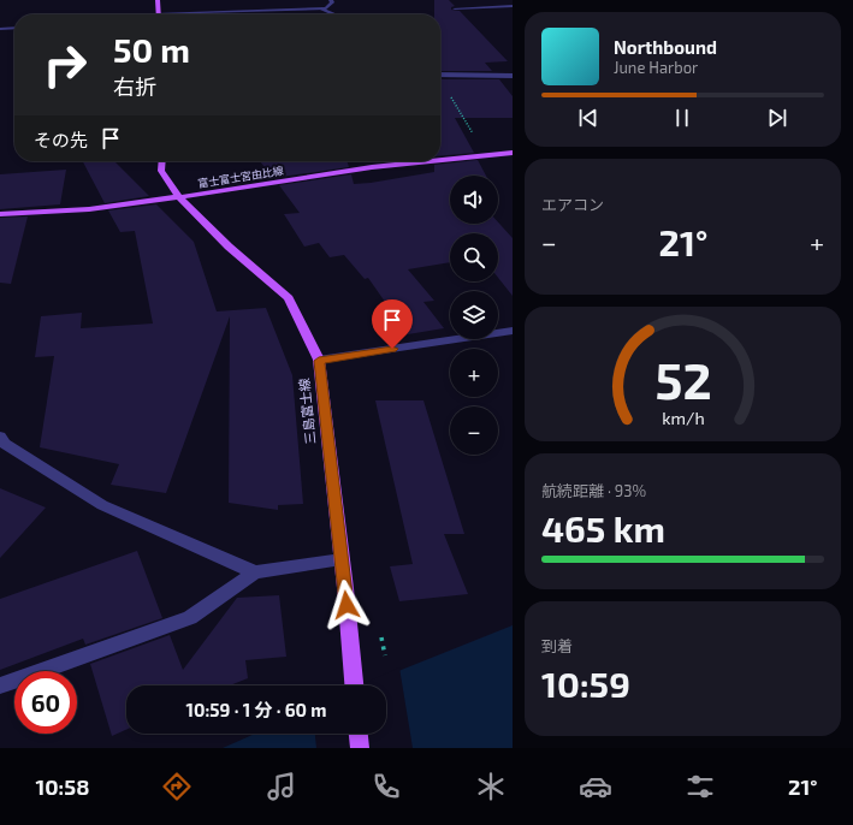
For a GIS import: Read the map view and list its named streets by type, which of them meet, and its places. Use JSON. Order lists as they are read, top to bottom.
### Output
{
  "streets": {
    "main road": ["富士富士宮由比線", "三島富士線"]
  },
  "crossings": [
    ["富士富士宮由比線", "三島富士線"]
  ],
  "page": {
    "turn": ["50 m", "右折"],
    "song": ["Northbound", "June Harbor"],
    "then": "その先",
    "tile": [
      "エアコン",
      ["航続距離 · 93%", "465 km"],
      ["到着", "10:59"]
    ],
    "map_buttons": ["+", "−"],
    "heat": ["−", "21°", "+"],
    "limit": "60",
    "trip": "10:59 · 1 分 · 60 m",
    "tabs": ["10:58", "21°"],
    "gauge": ["52", "km/h"]
  }
}
